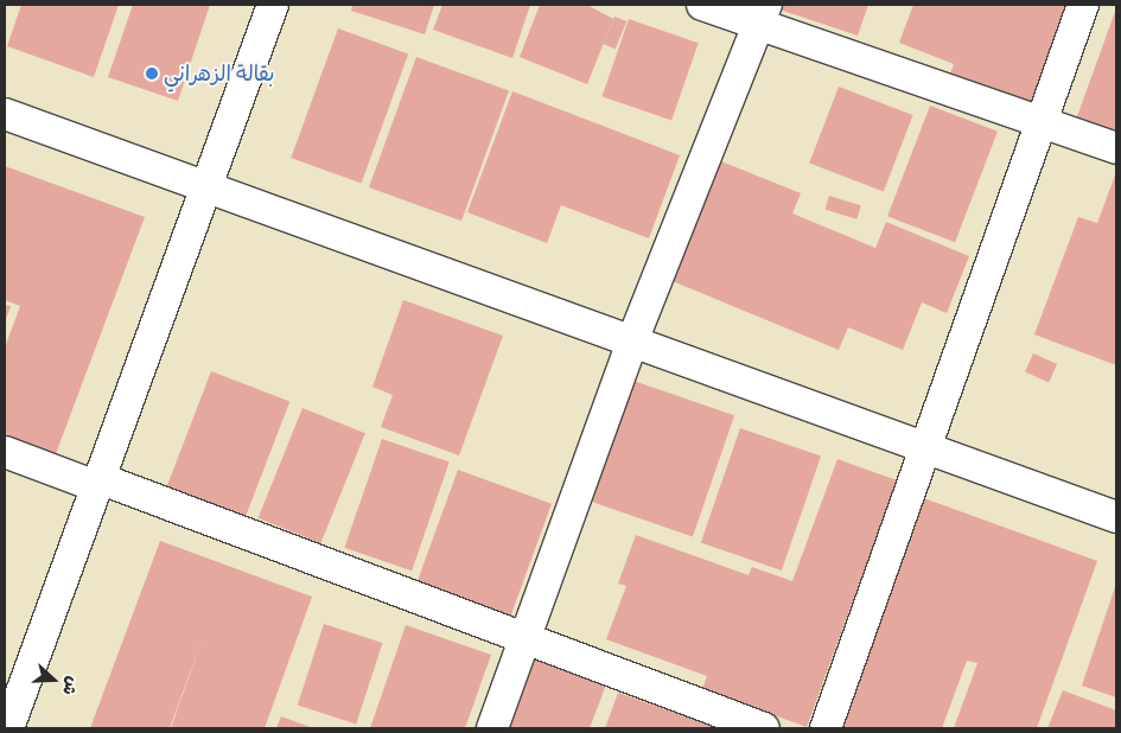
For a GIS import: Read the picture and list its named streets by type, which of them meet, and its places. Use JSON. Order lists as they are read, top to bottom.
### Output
{
  "places": ["بقالة الزهراني"],
  "north": "right"
}
